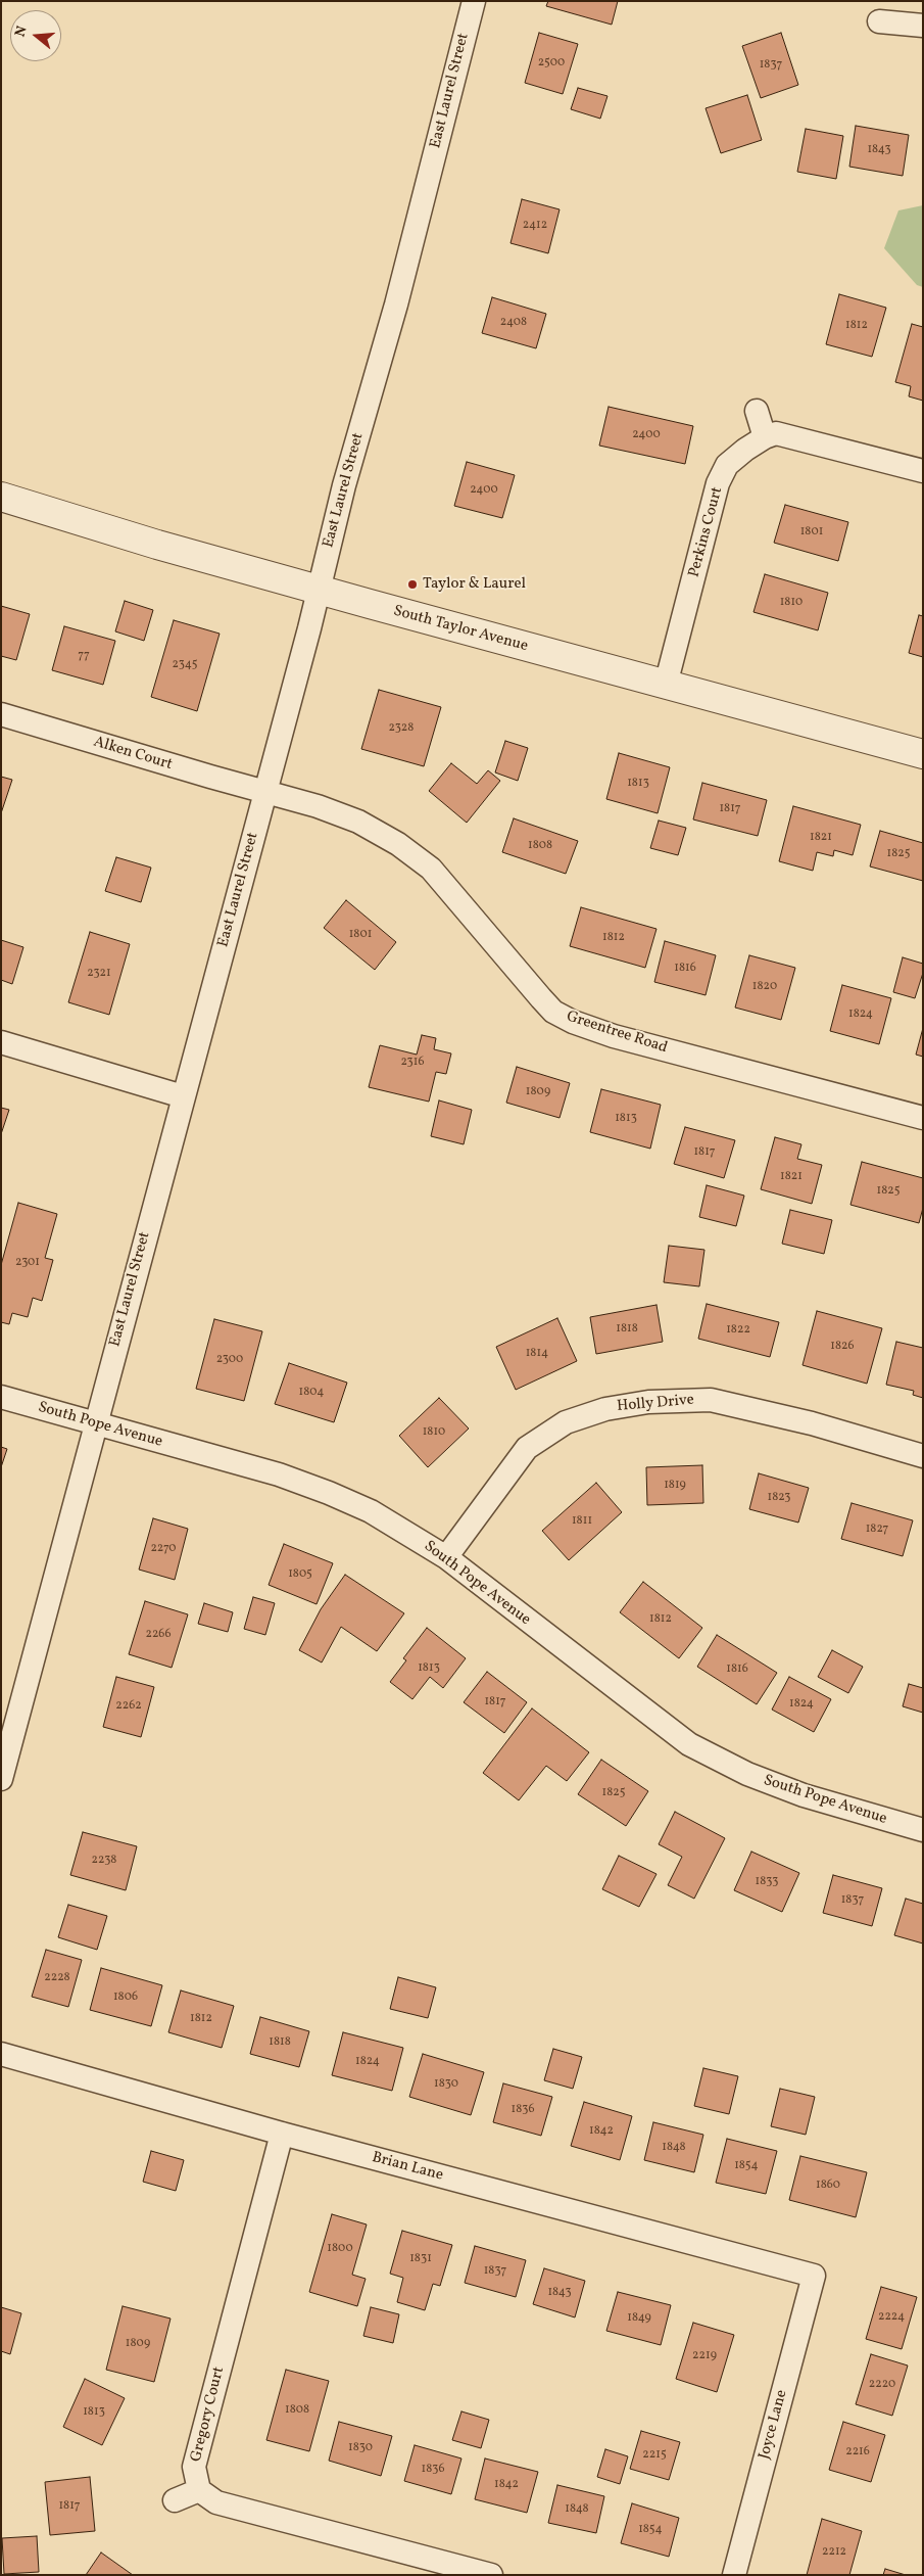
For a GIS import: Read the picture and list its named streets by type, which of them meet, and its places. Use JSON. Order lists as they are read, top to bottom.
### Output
{
  "streets": {
    "street": [
      "East Laurel Street",
      "Perkins Court",
      "South Taylor Avenue",
      "Alken Court",
      "Greentree Road",
      "Holly Drive",
      "South Pope Avenue",
      "Brian Lane",
      "Gregory Court",
      "Joyce Lane"
    ]
  },
  "crossings": [
    ["East Laurel Street", "South Taylor Avenue"],
    ["East Laurel Street", "Alken Court"],
    ["East Laurel Street", "Greentree Road"],
    ["East Laurel Street", "South Pope Avenue"],
    ["Perkins Court", "South Taylor Avenue"],
    ["Alken Court", "Greentree Road"],
    ["Holly Drive", "South Pope Avenue"],
    ["Brian Lane", "Gregory Court"],
    ["Brian Lane", "Joyce Lane"]
  ],
  "places": ["Taylor & Laurel"],
  "house_numbers": [
    "2500",
    "1837",
    "1843",
    "2412",
    "2408",
    "1812",
    "2400",
    "2400",
    "1801",
    "1810",
    "77",
    "2345",
    "2328",
    "1813",
    "1817",
    "1821",
    "1808",
    "1825",
    "1801",
    "1812",
    "1816",
    "2321",
    "1820",
    "1824",
    "2316",
    "1809",
    "1813",
    "1817",
    "1821",
    "1825",
    "2301",
    "1818",
    "1822",
    "1826",
    "1814",
    "2300",
    "1804",
    "1810",
    "1819",
    "1823",
    "1811",
    "1827",
    "2270",
    "1805",
    "1812",
    "2266",
    "1813",
    "1816",
    "1817",
    "1824",
    "2262",
    "1825",
    "2238",
    "1833",
    "1837",
    "2228",
    "1806",
    "1812",
    "1818",
    "1824",
    "1830",
    "1836",
    "1842",
    "1848",
    "1854",
    "1860",
    "1800",
    "1831",
    "1837",
    "1843",
    "2224",
    "1849",
    "1809",
    "2219",
    "2220",
    "1808",
    "1813",
    "1830",
    "2216",
    "2215",
    "1836",
    "1842",
    "1817",
    "1848",
    "1854",
    "2212"
  ],
  "north": "left"
}
